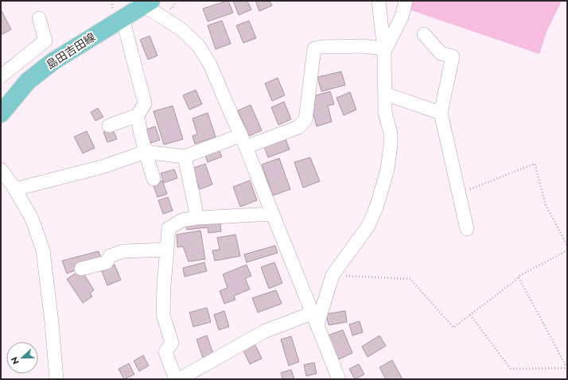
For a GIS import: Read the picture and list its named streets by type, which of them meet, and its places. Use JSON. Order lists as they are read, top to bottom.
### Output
{
  "streets": {
    "main road": ["島田吉田線"]
  },
  "north": "left"
}
